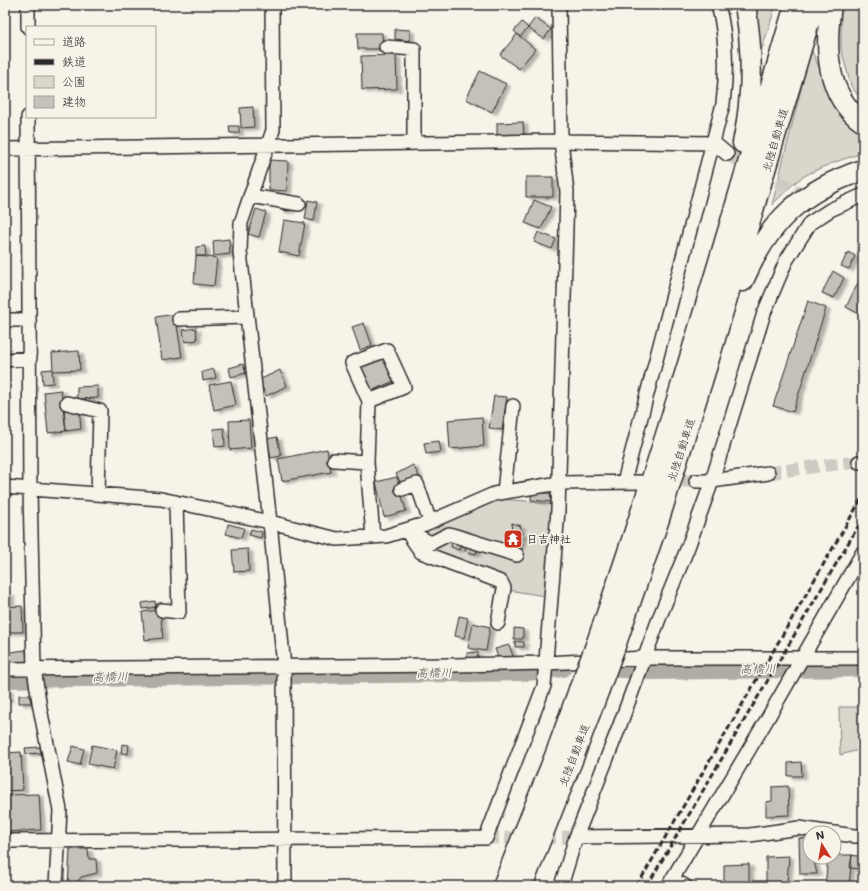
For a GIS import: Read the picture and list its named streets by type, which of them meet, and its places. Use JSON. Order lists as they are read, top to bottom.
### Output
{
  "streets": {
    "highway": ["北陸自動車道"]
  },
  "water": ["高橋川"],
  "places": {
    "temple": ["日吉神社"]
  },
  "legend": [
    "道路",
    "鉄道",
    "公園",
    "建物"
  ],
  "north": "top"
}
